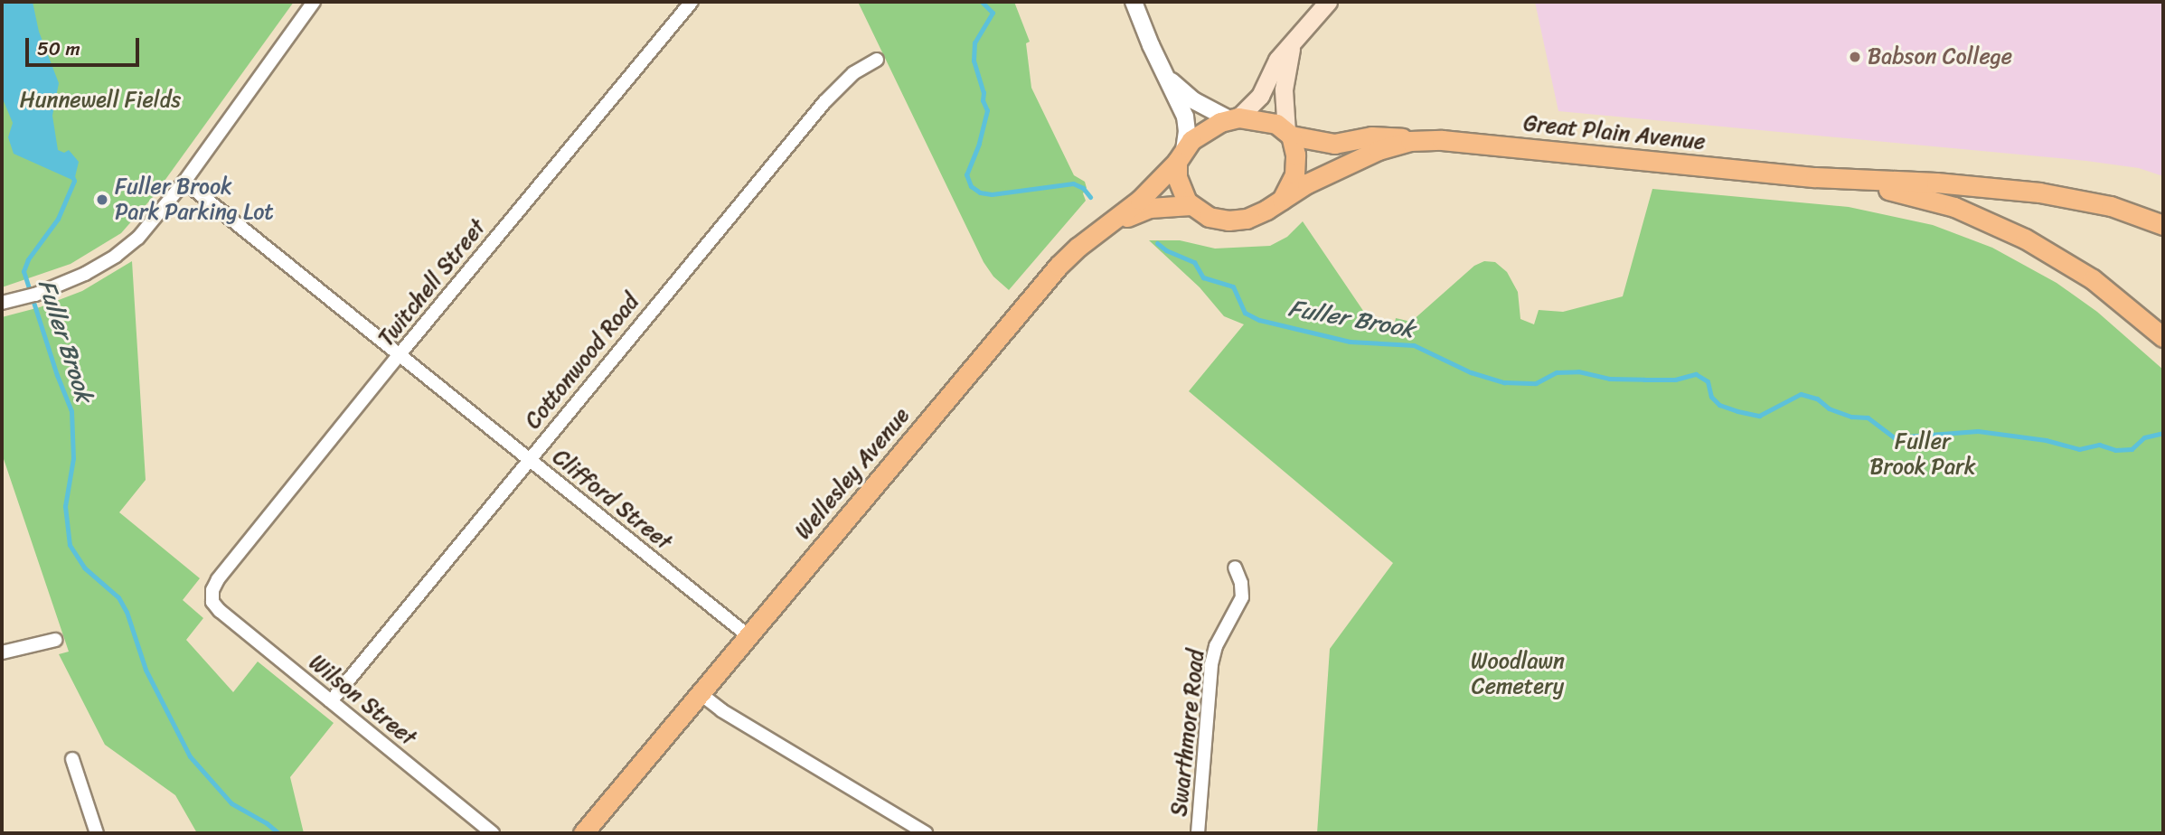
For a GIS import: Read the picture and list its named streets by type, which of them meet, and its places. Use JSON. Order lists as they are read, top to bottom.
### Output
{
  "streets": {
    "main road": ["Great Plain Avenue", "Wellesley Avenue"],
    "street": [
      "Twitchell Street",
      "Cottonwood Road",
      "Clifford Street",
      "Wilson Street",
      "Swarthmore Road"
    ]
  },
  "crossings": [
    ["Great Plain Avenue", "Wellesley Avenue"],
    ["Twitchell Street", "Clifford Street"],
    ["Twitchell Street", "Wilson Street"],
    ["Cottonwood Road", "Clifford Street"],
    ["Cottonwood Road", "Wilson Street"],
    ["Wellesley Avenue", "Clifford Street"]
  ],
  "water": ["Fuller Brook"],
  "parks": ["Hunnewell Fields", "Fuller Brook Park", "Woodlawn Cemetery"],
  "places": ["Babson College", "Fuller Brook Park Parking Lot"],
  "scale_bar": "50 m"
}
